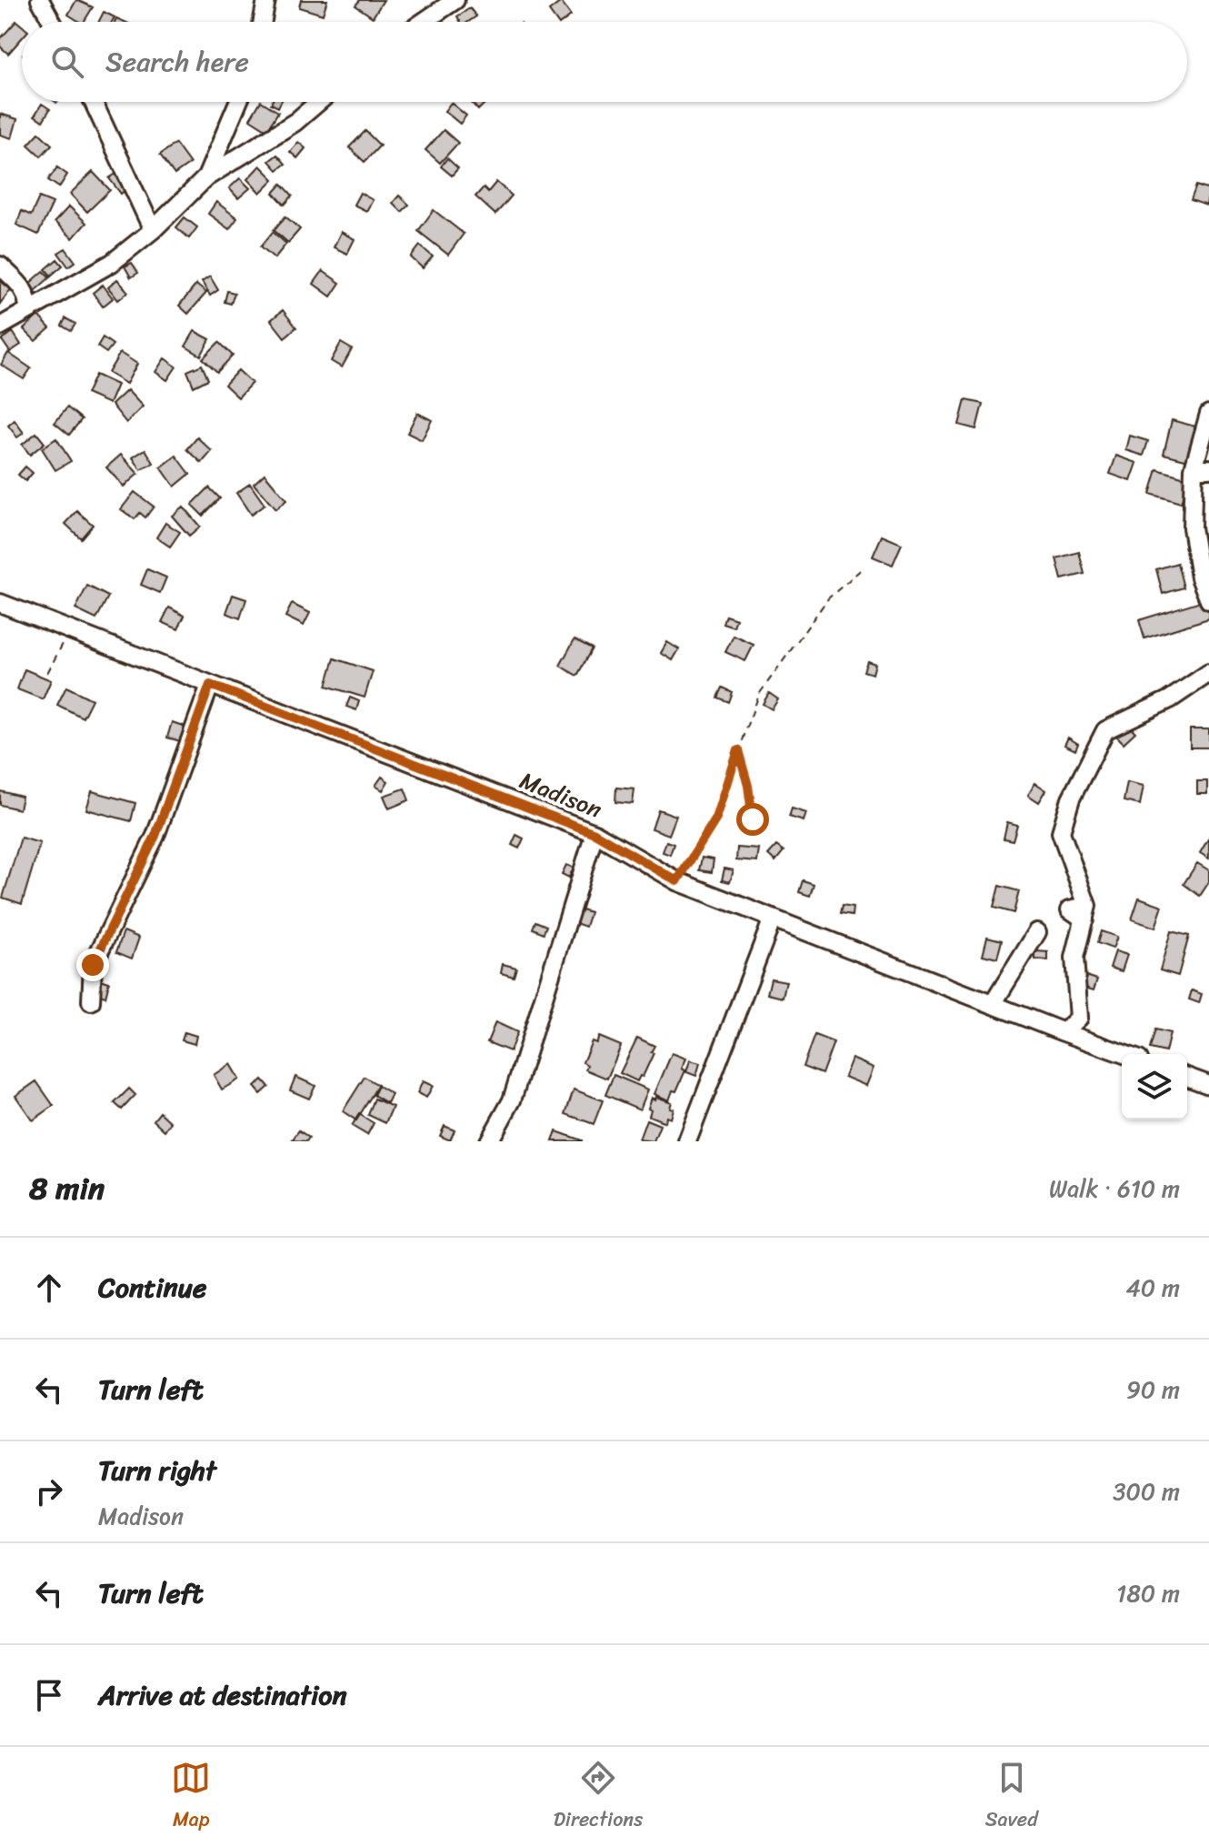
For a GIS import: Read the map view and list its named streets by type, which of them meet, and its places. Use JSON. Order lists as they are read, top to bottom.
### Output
{
  "streets": {
    "street": ["Madison"]
  },
  "page": {
    "search": "Search here",
    "heading": ["8 min", "Walk · 610 m"],
    "list": [
      ["Continue", "40 m"],
      ["Turn left", "90 m"],
      ["Turn right", "Madison", "300 m"],
      ["Turn left", "180 m"],
      "Arrive at destination"
    ],
    "nav": ["Map", "Directions", "Saved"]
  }
}
